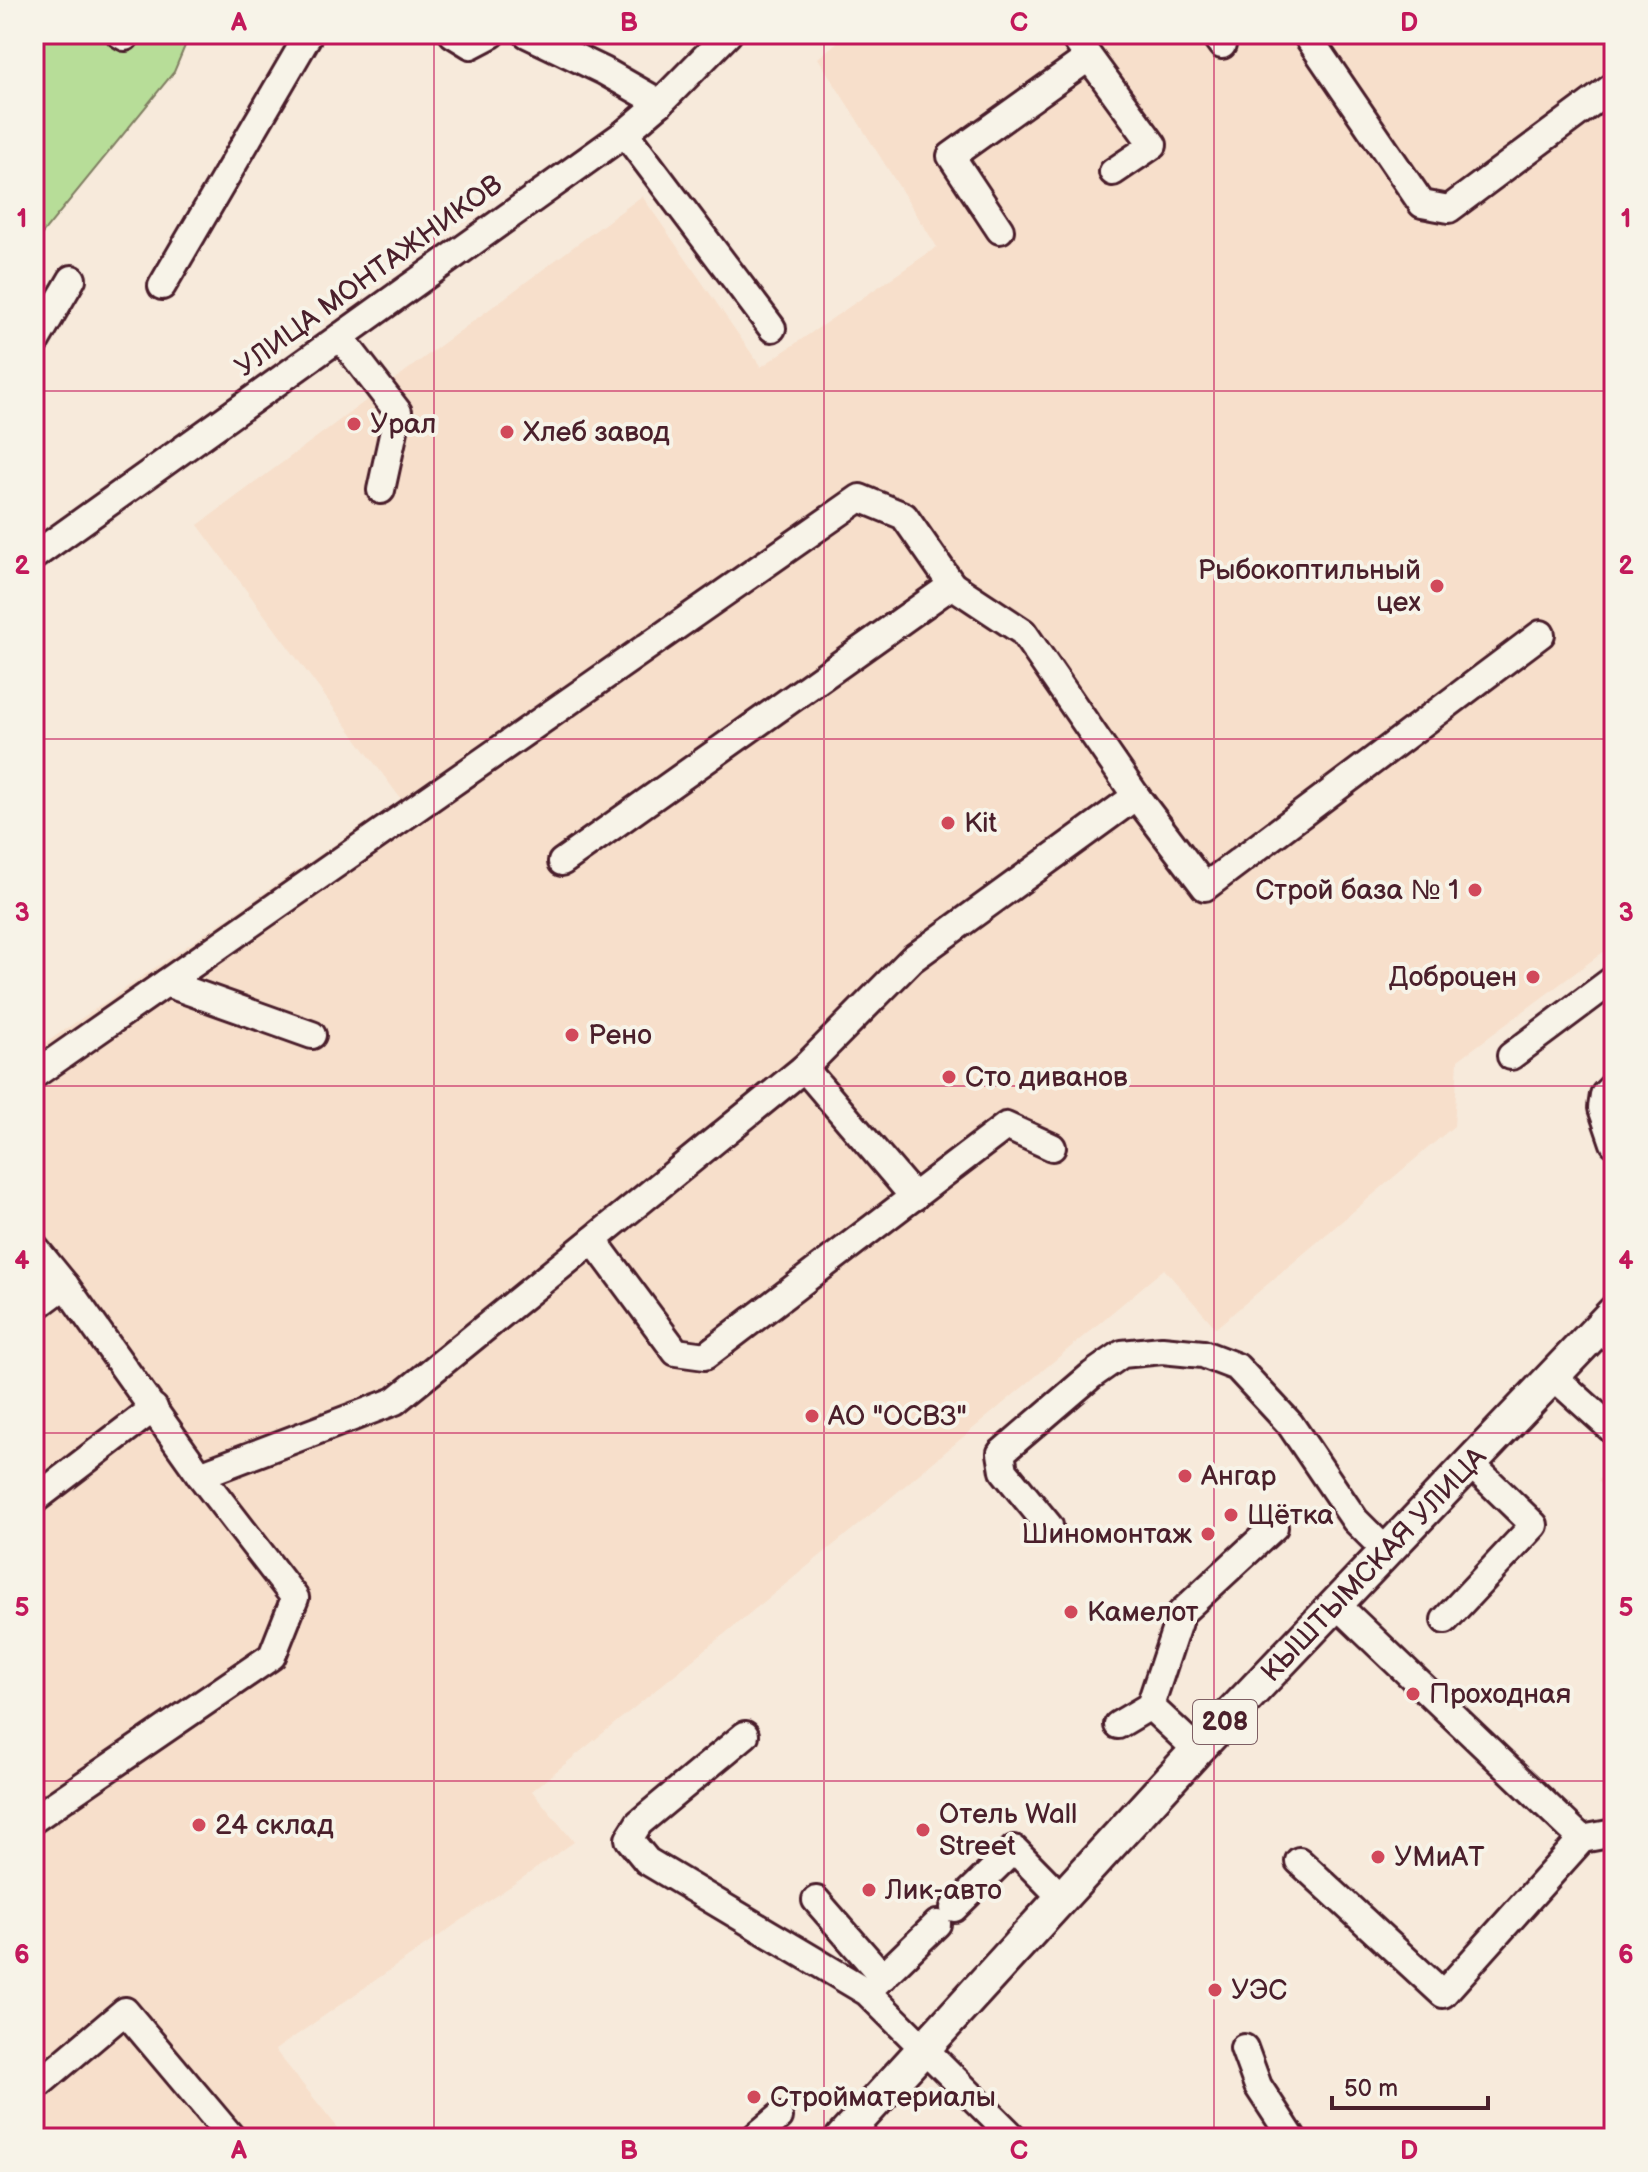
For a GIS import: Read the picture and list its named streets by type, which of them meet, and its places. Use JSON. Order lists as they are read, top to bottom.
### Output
{
  "streets": {
    "main road": ["КЫШТЫМСКАЯ УЛИЦА", "208"],
    "street": ["УЛИЦА МОНТАЖНИКОВ"]
  },
  "places": [
    "Урал",
    "Хлеб завод",
    "Рыбокоптильный цех",
    "Kit",
    "Строй база № 1",
    "Доброцен",
    "Рено",
    "Сто диванов",
    "АО \"ОСВЗ\"",
    "Ангар",
    "Щётка",
    "Шиномонтаж",
    "Камелот",
    "Проходная",
    "24 склад",
    "Отель Wall Street",
    "УМиАТ",
    "Лик-авто",
    "УЭС",
    "Стройматериалы"
  ],
  "scale_bar": "50 m",
  "grid": {
    "columns": [
      "A",
      "B",
      "C",
      "D"
    ],
    "rows": [
      "1",
      "2",
      "3",
      "4",
      "5",
      "6"
    ]
  }
}
